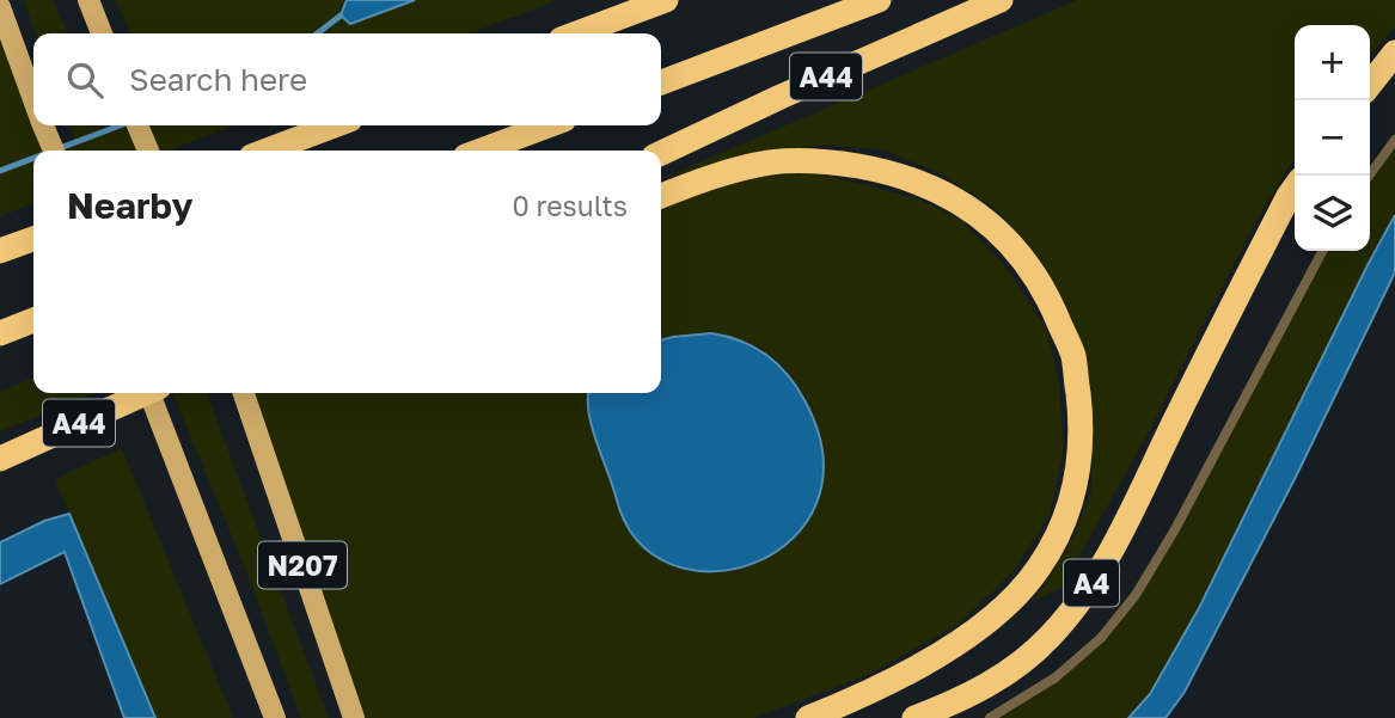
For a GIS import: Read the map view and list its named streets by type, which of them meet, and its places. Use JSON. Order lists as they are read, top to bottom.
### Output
{
  "streets": {
    "highway": ["A44", "A4"],
    "main road": ["N207"]
  },
  "page": {
    "map_buttons": ["+", "−"],
    "search": "Search here",
    "heading": ["Nearby", "0 results"]
  }
}
